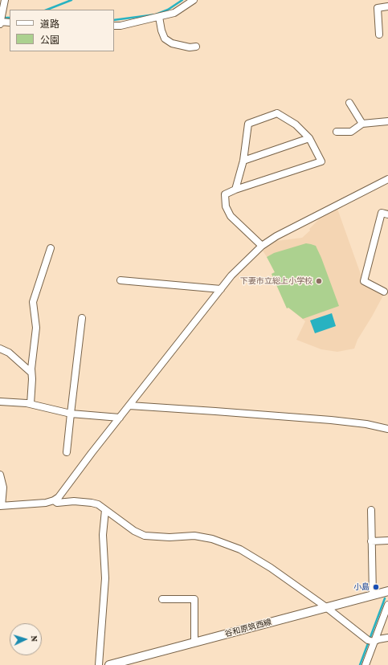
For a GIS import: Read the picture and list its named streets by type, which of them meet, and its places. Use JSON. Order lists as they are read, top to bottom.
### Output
{
  "streets": {
    "main road": ["谷和原筑西線"]
  },
  "places": ["下妻市立総上小学校", "小島"],
  "legend": ["道路", "公園"],
  "north": "right"
}
